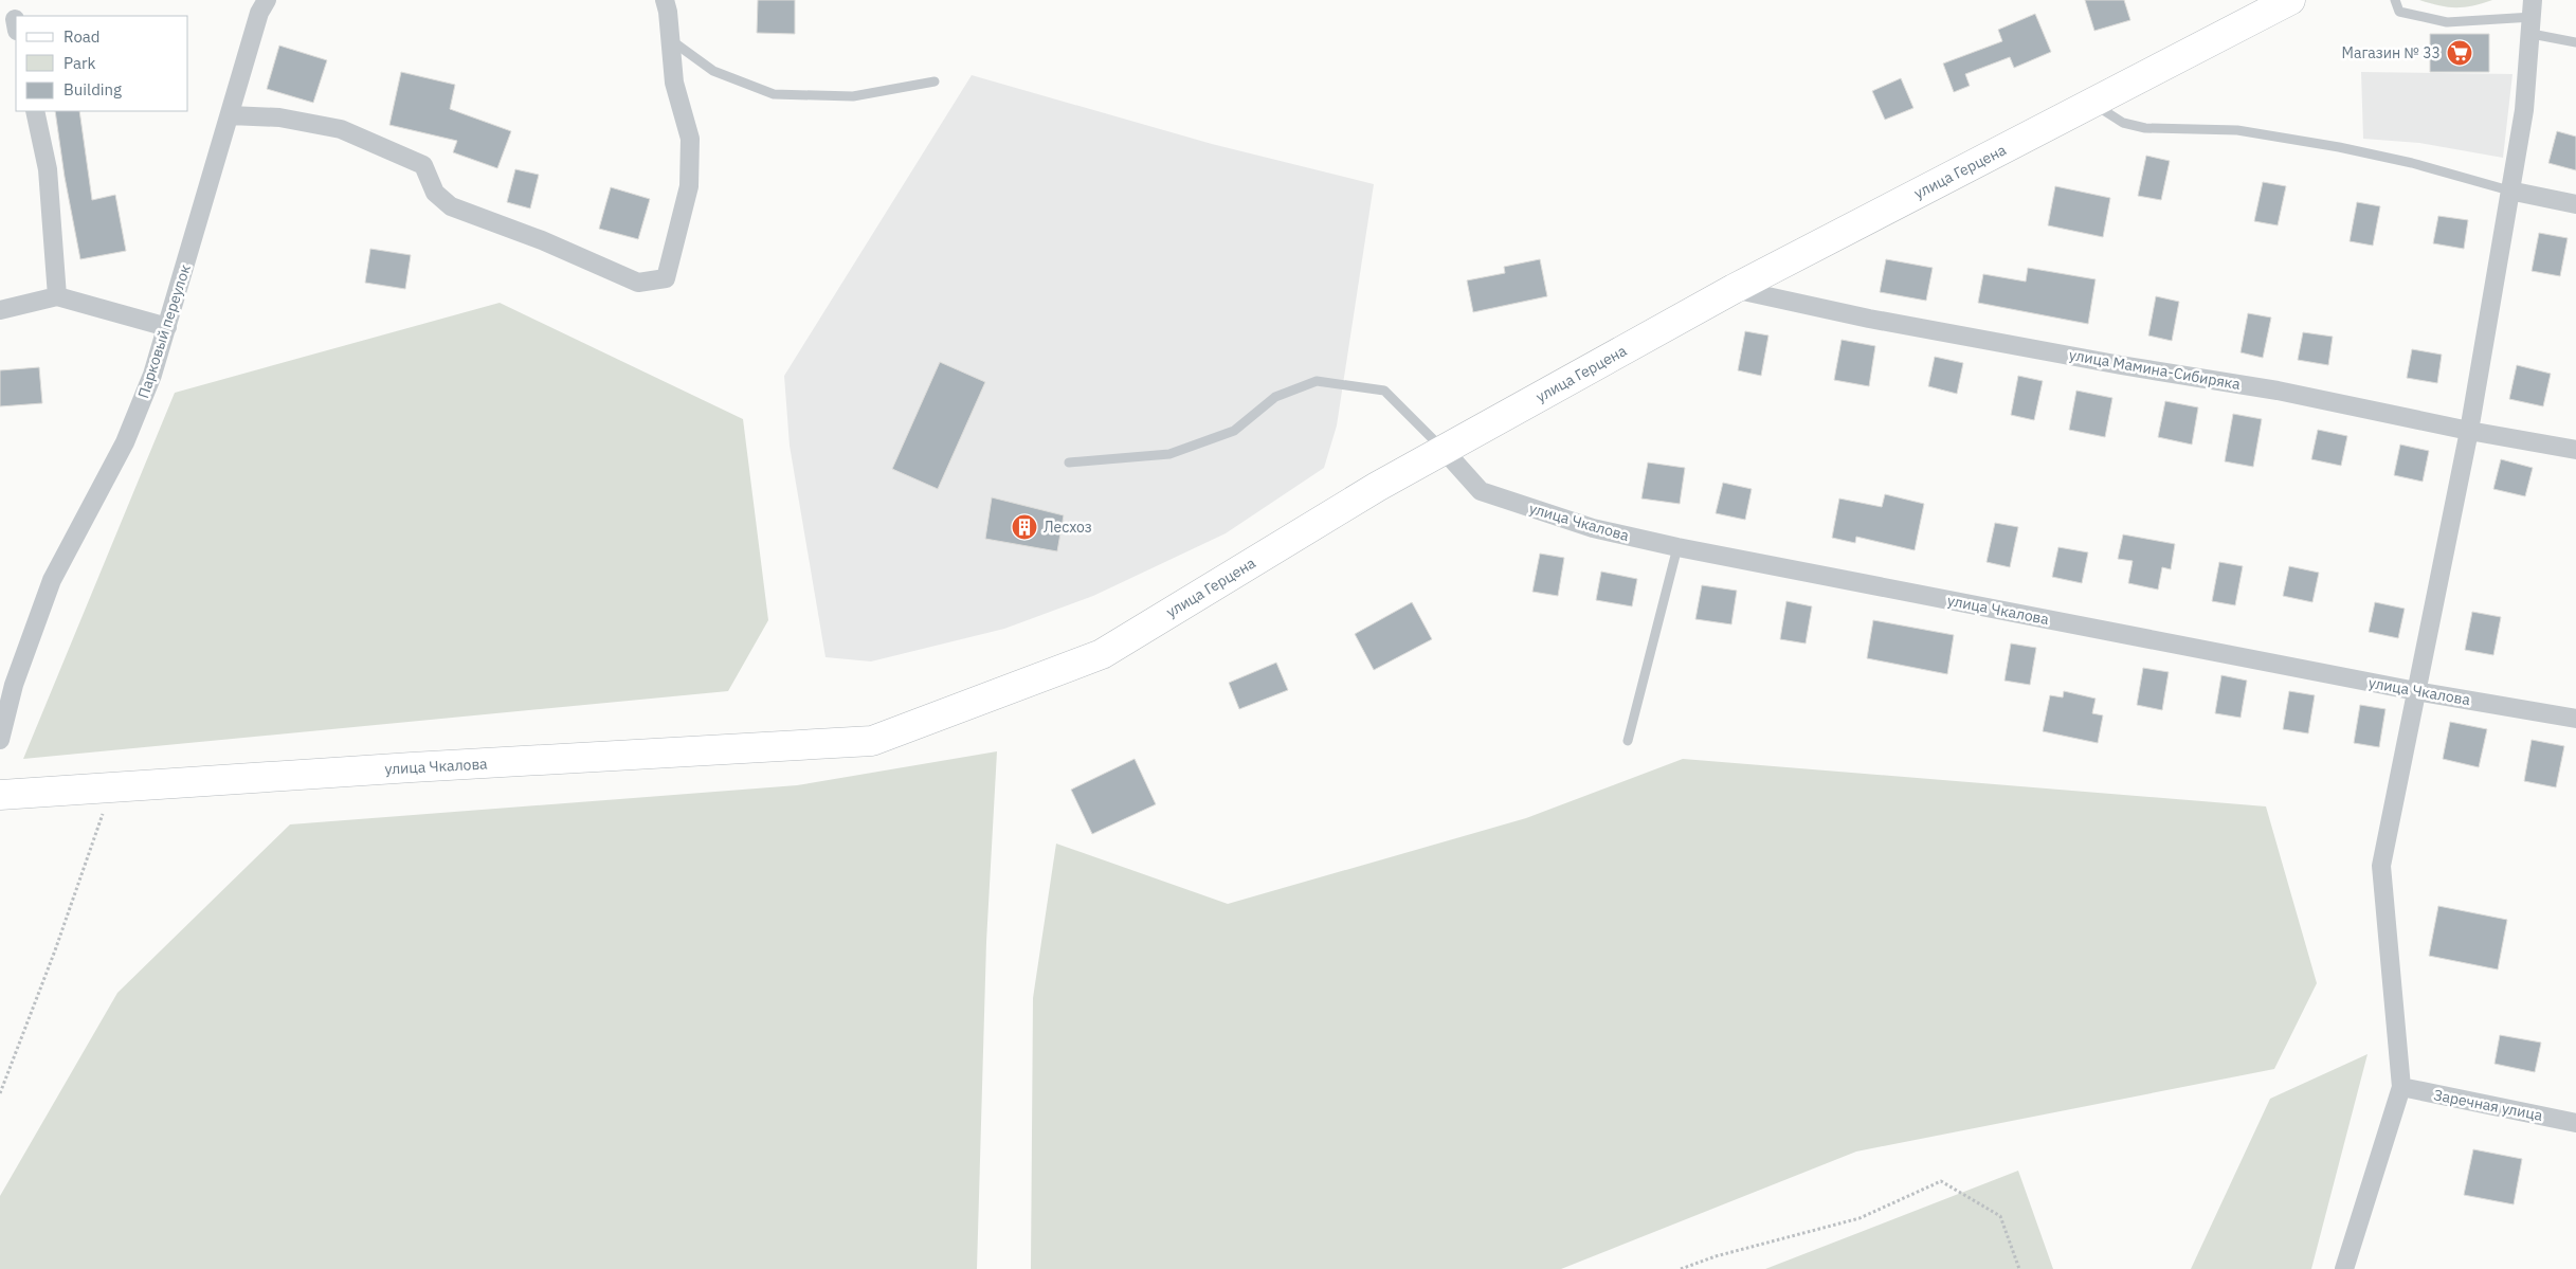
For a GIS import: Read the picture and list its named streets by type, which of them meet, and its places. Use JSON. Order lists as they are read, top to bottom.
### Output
{
  "streets": {
    "main road": ["улица Герцена", "улица Чкалова"],
    "street": ["Парковый переулок", "улица Мамина-Сибиряка", "Заречная улица"]
  },
  "crossings": [
    ["улица Герцена", "улица Мамина-Сибиряка"],
    ["улица Герцена", "улица Чкалова"]
  ],
  "places": {
    "supermarket": ["Магазин № 33"],
    "building": ["Лесхоз"]
  },
  "legend": ["Road", "Park", "Building"]
}
